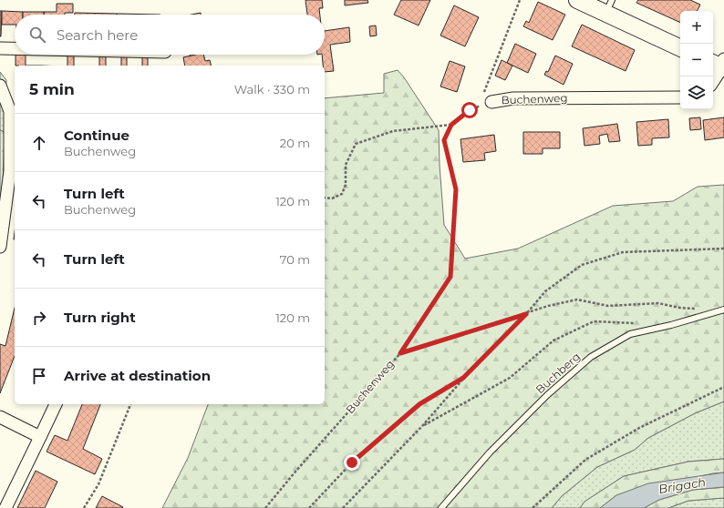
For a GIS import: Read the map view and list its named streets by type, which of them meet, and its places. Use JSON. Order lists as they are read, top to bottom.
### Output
{
  "streets": {
    "street": ["Buchenweg"],
    "lane": ["Buchberg"]
  },
  "water": ["Brigach"],
  "page": {
    "map_buttons": ["+", "−"],
    "search": "Search here",
    "heading": ["5 min", "Walk · 330 m"],
    "list": [
      ["Continue", "Buchenweg", "20 m"],
      ["Turn left", "Buchenweg", "120 m"],
      ["Turn left", "70 m"],
      ["Turn right", "120 m"],
      "Arrive at destination"
    ]
  }
}
